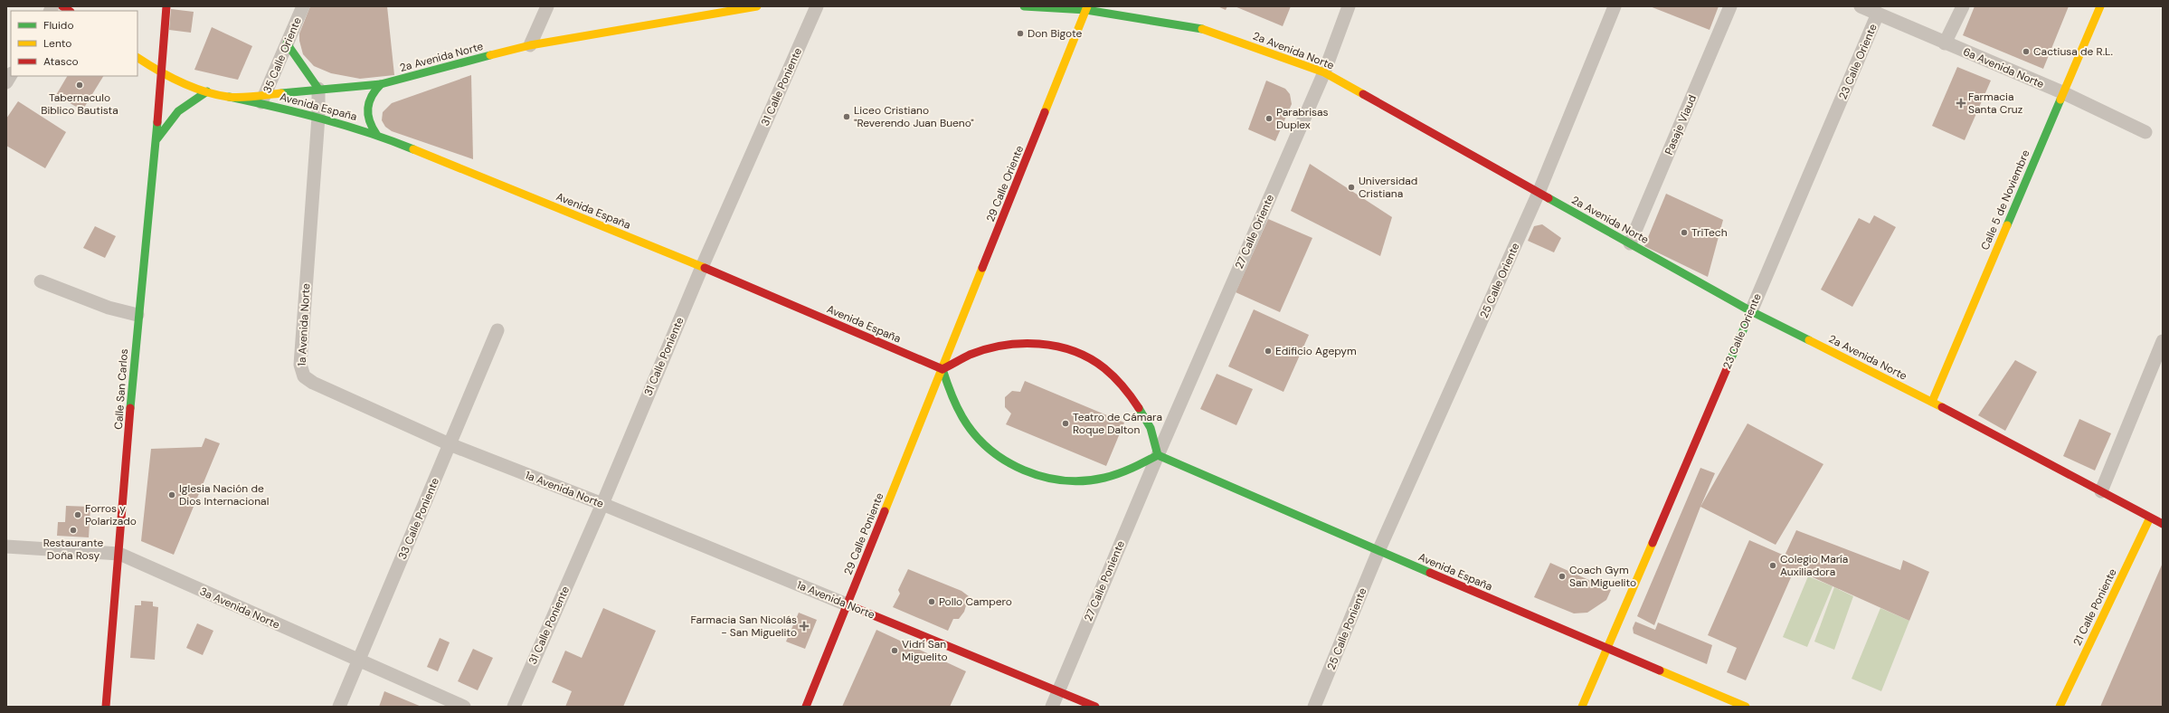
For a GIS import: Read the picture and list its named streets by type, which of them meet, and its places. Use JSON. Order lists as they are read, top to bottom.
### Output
{
  "streets": {
    "main road": [
      "2a Avenida Norte",
      "23 Calle Oriente",
      "Avenida España",
      "29 Calle Oriente",
      "Calle 5 de Noviembre",
      "1a Avenida Norte",
      "Calle San Carlos",
      "29 Calle Poniente",
      "21 Calle Poniente"
    ],
    "street": [
      "35 Calle Oriente",
      "6a Avenida Norte",
      "31 Calle Poniente",
      "Pasaje Viaud",
      "27 Calle Oriente",
      "25 Calle Oriente",
      "33 Calle Poniente",
      "27 Calle Poniente",
      "3a Avenida Norte",
      "25 Calle Poniente"
    ]
  },
  "crossings": [
    ["2a Avenida Norte", "35 Calle Oriente"],
    ["2a Avenida Norte", "23 Calle Oriente"],
    ["2a Avenida Norte", "Avenida España"],
    ["2a Avenida Norte", "Pasaje Viaud"],
    ["2a Avenida Norte", "29 Calle Oriente"],
    ["2a Avenida Norte", "Calle 5 de Noviembre"],
    ["2a Avenida Norte", "27 Calle Oriente"],
    ["2a Avenida Norte", "25 Calle Oriente"],
    ["2a Avenida Norte", "1a Avenida Norte"],
    ["2a Avenida Norte", "21 Calle Poniente"],
    ["35 Calle Oriente", "Avenida España"],
    ["23 Calle Oriente", "6a Avenida Norte"],
    ["23 Calle Oriente", "Avenida España"],
    ["6a Avenida Norte", "Calle 5 de Noviembre"],
    ["31 Calle Poniente", "Avenida España"],
    ["31 Calle Poniente", "1a Avenida Norte"],
    ["Avenida España", "29 Calle Oriente"],
    ["Avenida España", "27 Calle Oriente"],
    ["Avenida España", "25 Calle Oriente"],
    ["Avenida España", "1a Avenida Norte"],
    ["Avenida España", "29 Calle Poniente"],
    ["Avenida España", "27 Calle Poniente"],
    ["Avenida España", "25 Calle Poniente"],
    ["29 Calle Oriente", "29 Calle Poniente"],
    ["27 Calle Oriente", "27 Calle Poniente"],
    ["25 Calle Oriente", "25 Calle Poniente"],
    ["1a Avenida Norte", "33 Calle Poniente"],
    ["1a Avenida Norte", "29 Calle Poniente"],
    ["1a Avenida Norte", "27 Calle Poniente"],
    ["Calle San Carlos", "3a Avenida Norte"],
    ["33 Calle Poniente", "3a Avenida Norte"]
  ],
  "places": {
    "other": [
      "Don Bigote",
      "Cactiusa de R.L.",
      "Tabernaculo Biblico Bautista",
      "Liceo Cristiano \"Reverendo Juan Bueno\"",
      "Parabrisas Duplex",
      "Universidad Cristiana",
      "TriTech",
      "Edificio Agepym",
      "Teatro de Cámara Roque Dalton",
      "Iglesia Nación de Dios Internacional",
      "Forros y Polarizado",
      "Restaurante Doña Rosy",
      "Colegio María Auxiliadora",
      "Coach Gym San Miguelito",
      "Pollo Campero",
      "Vidrí San Miguelito"
    ],
    "health": ["Farmacia Santa Cruz", "Farmacia San Nicolás - San Miguelito"]
  },
  "legend": ["Fluido", "Lento", "Atasco"]
}
